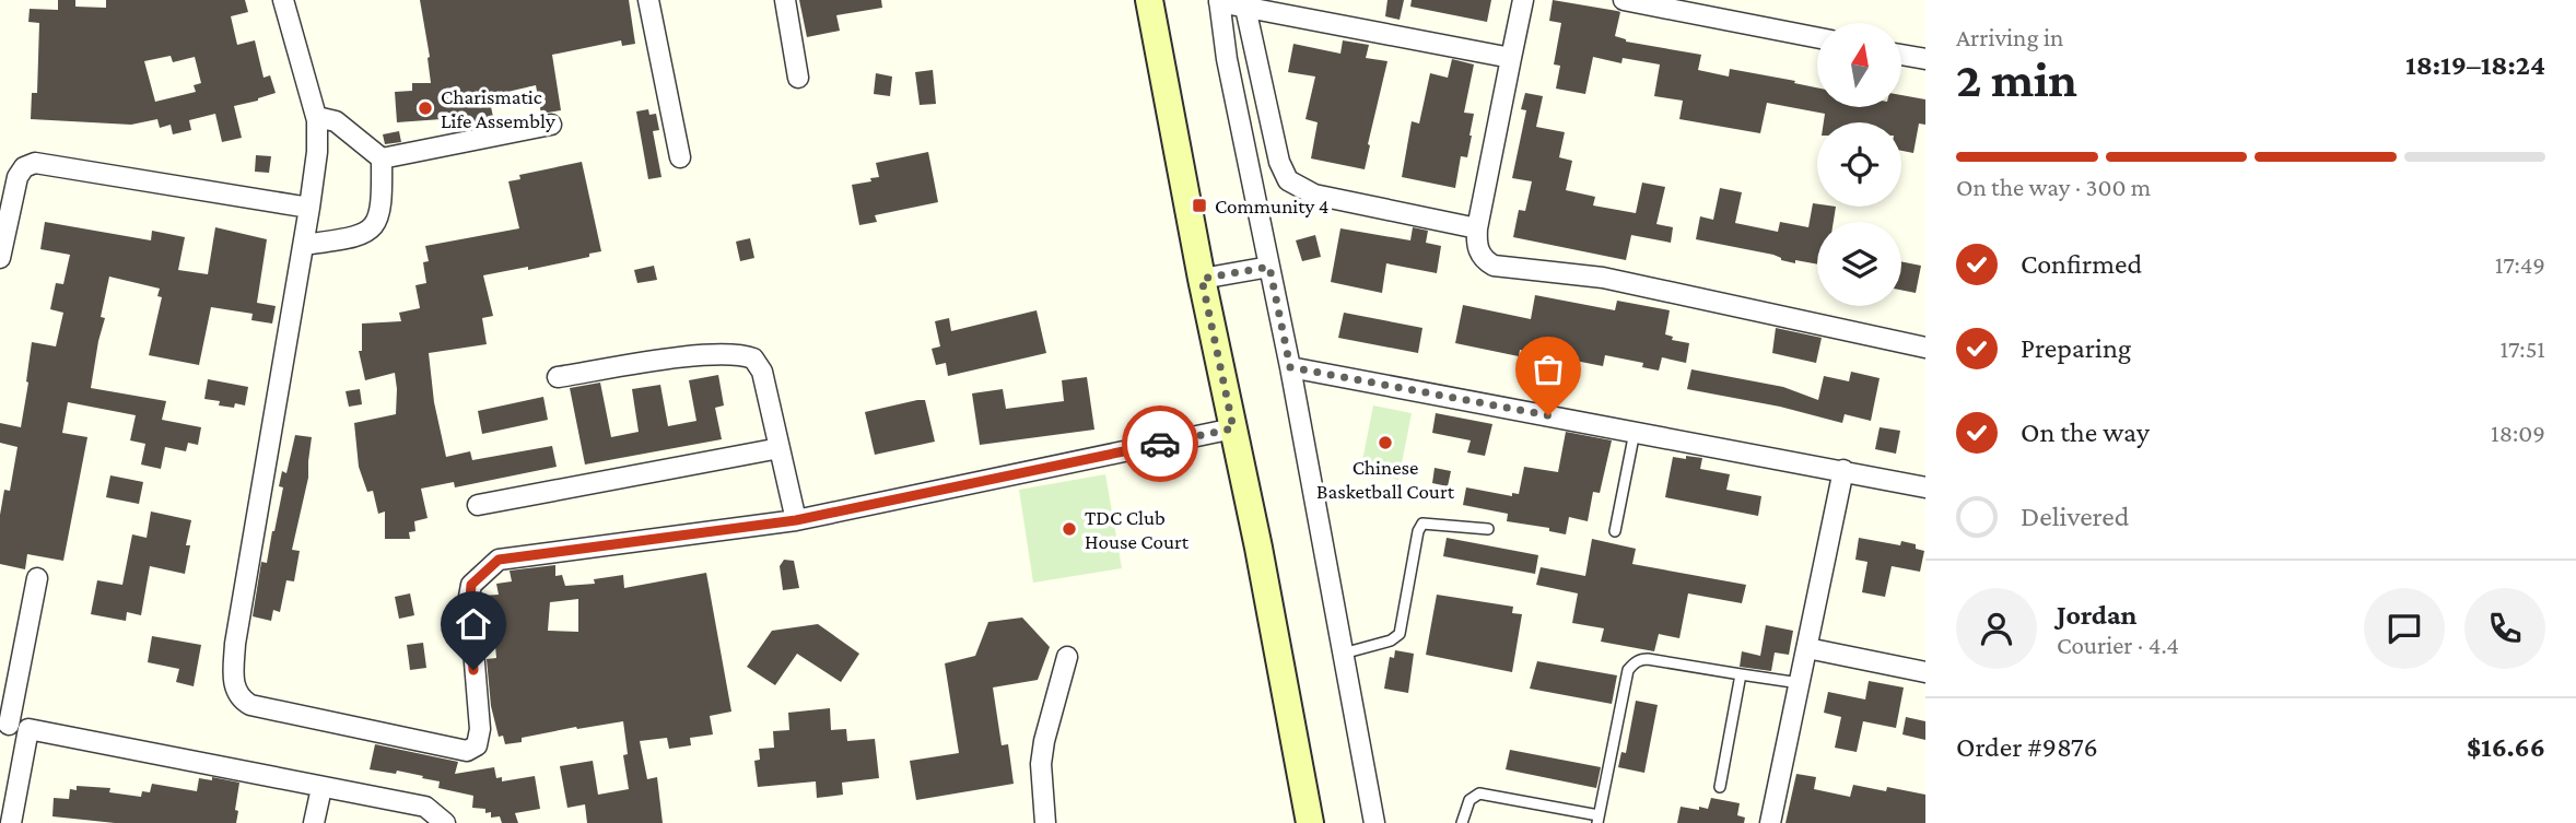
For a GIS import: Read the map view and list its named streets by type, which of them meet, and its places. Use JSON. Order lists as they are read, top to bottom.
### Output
{
  "places": {
    "other": ["Charismatic Life Assembly", "Chinese Basketball Court", "TDC Club House Court"],
    "transit": ["Community 4"]
  },
  "north": "top",
  "page": {
    "heading": ["2 min", "Arriving in", "18:19–18:24"],
    "panel": [
      "Jordan",
      "Courier · 4.4",
      "Order #9876",
      "$16.66"
    ],
    "bar": "On the way · 300 m",
    "list": [
      ["Confirmed", "17:49"],
      ["Preparing", "17:51"],
      ["On the way", "18:09"],
      "Delivered"
    ]
  }
}
